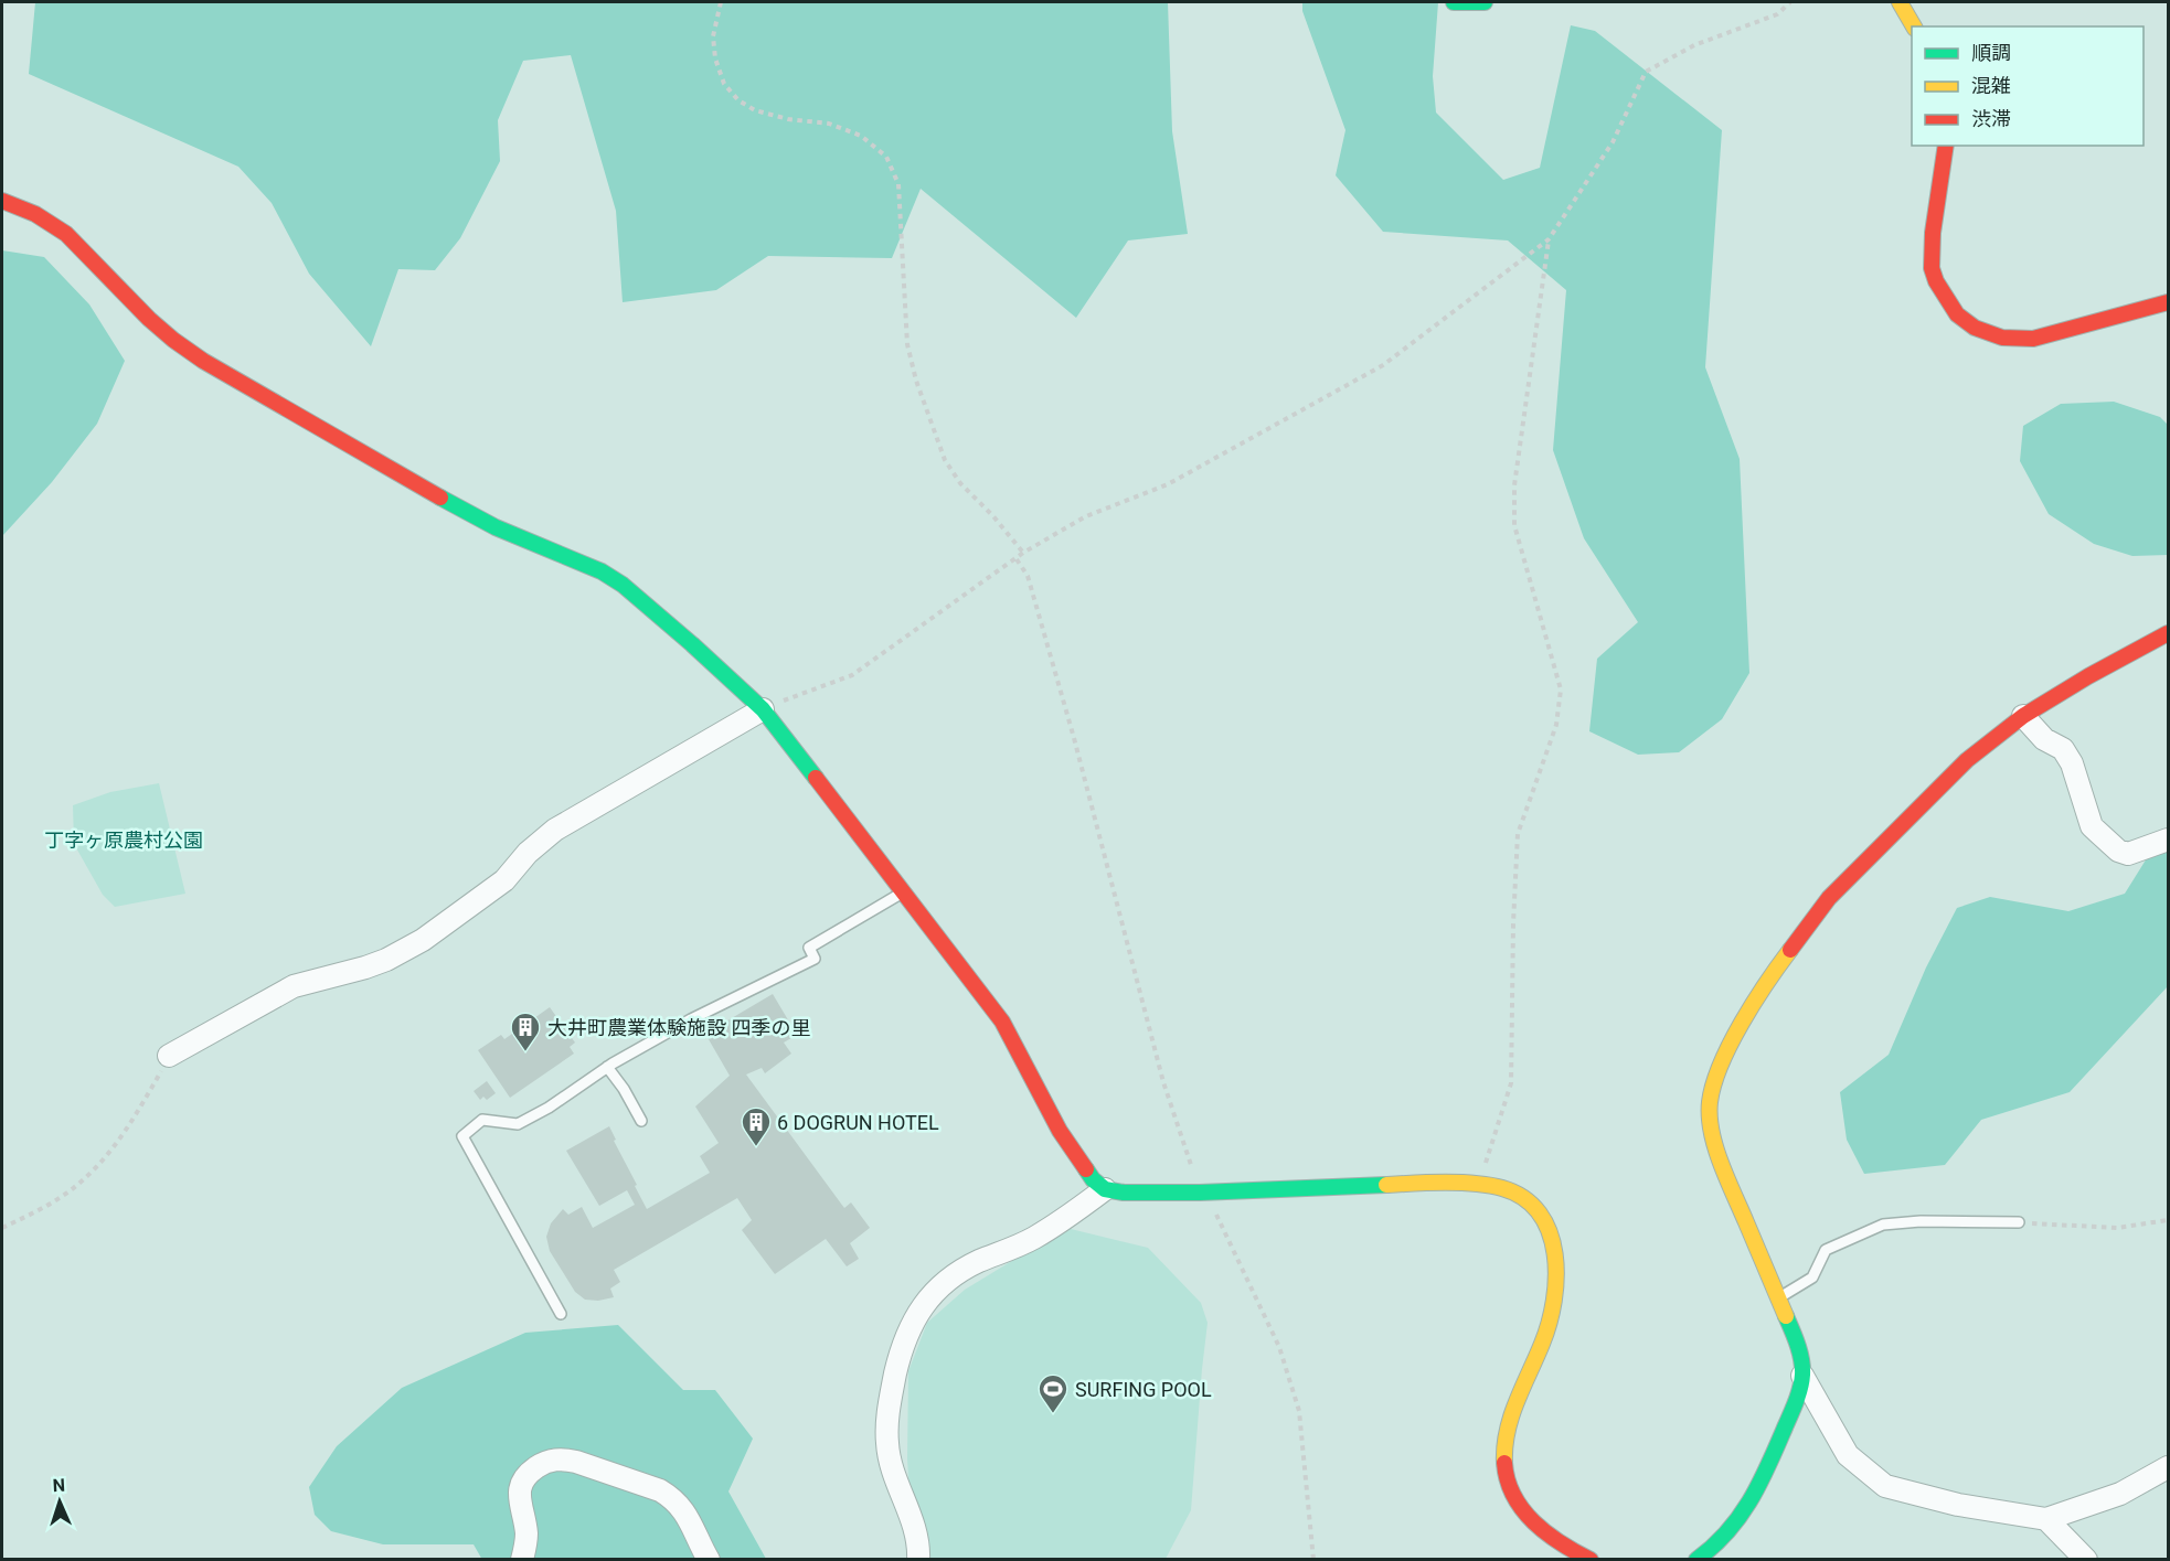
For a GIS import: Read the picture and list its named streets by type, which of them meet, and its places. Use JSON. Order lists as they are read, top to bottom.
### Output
{
  "parks": ["丁字ヶ原農村公園"],
  "places": {
    "building": ["大井町農業体験施設 四季の里", "6 DOGRUN HOTEL"],
    "sports": ["SURFING POOL"]
  },
  "legend": ["順調", "混雑", "渋滞"],
  "north": "top"
}
